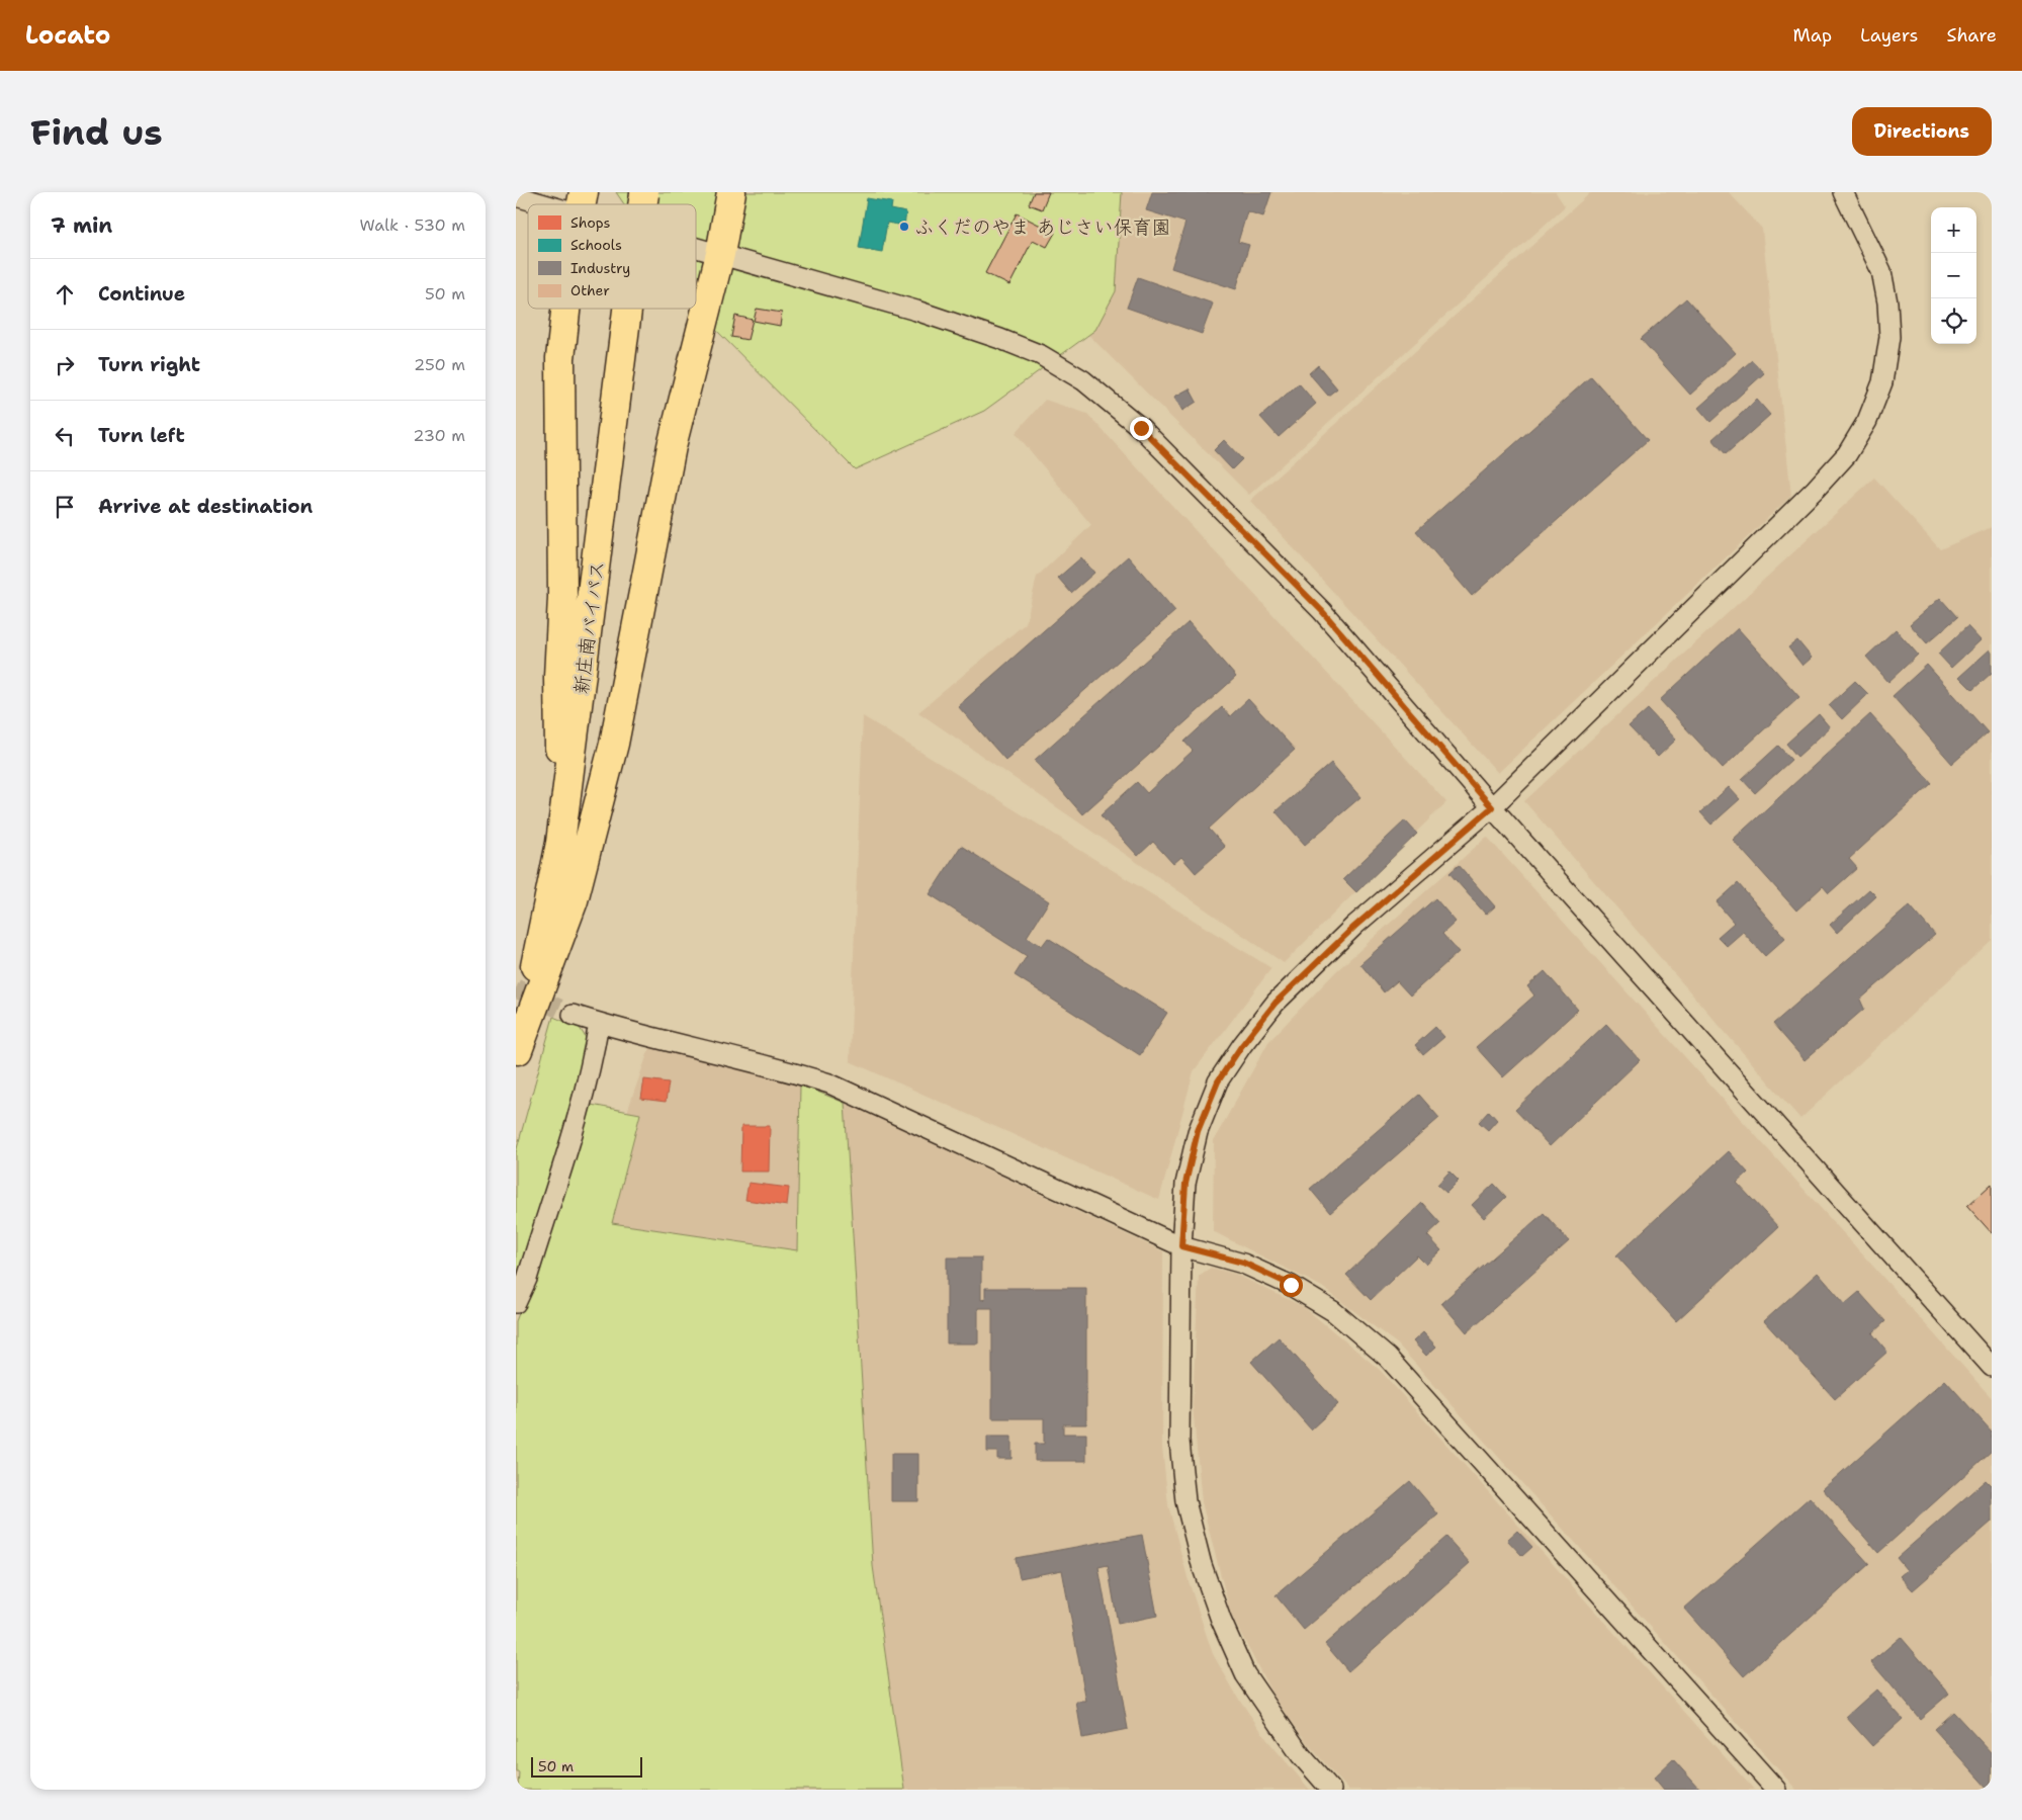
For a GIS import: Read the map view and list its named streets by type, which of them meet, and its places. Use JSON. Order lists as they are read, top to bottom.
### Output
{
  "streets": {
    "highway": ["新庄南バイパス"]
  },
  "places": ["ふくだのやま あじさい保育園"],
  "legend": [
    "Shops",
    "Schools",
    "Industry",
    "Other"
  ],
  "scale_bar": "50 m",
  "page": {
    "header": "Locato",
    "nav": ["Map", "Layers", "Share"],
    "buttons": "Directions",
    "title": "Find us",
    "heading": ["7 min", "Walk · 530 m"],
    "map_buttons": ["+", "−"],
    "list": [
      ["Continue", "50 m"],
      ["Turn right", "250 m"],
      ["Turn left", "230 m"],
      "Arrive at destination"
    ],
    "scale": "50 m"
  }
}
